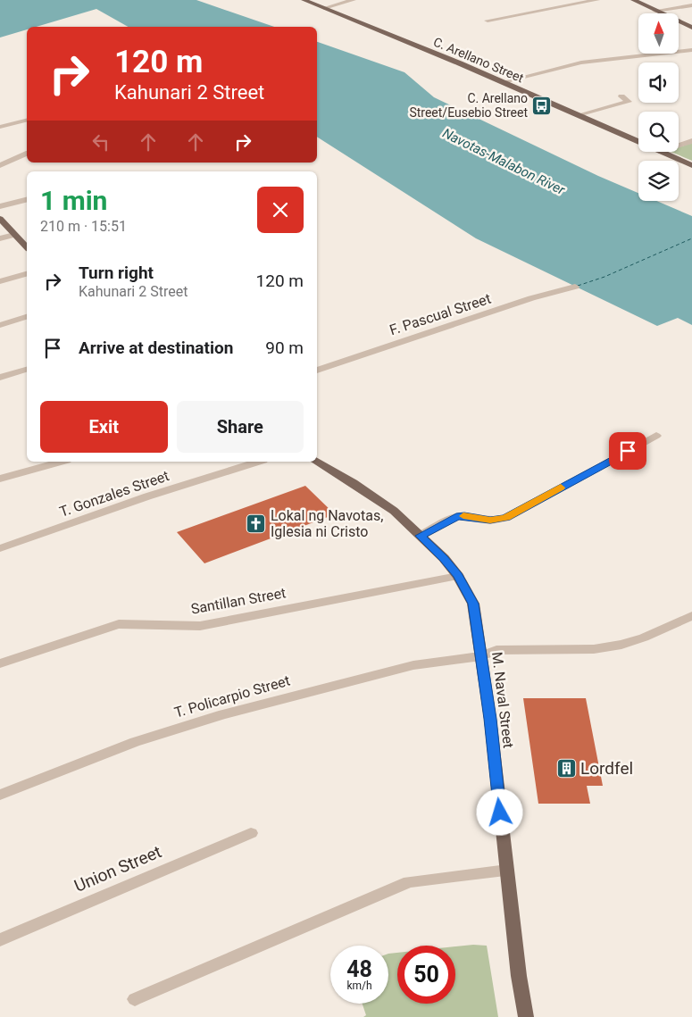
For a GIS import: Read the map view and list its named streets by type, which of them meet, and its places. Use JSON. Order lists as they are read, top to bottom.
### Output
{
  "streets": {
    "main road": ["C. Arellano Street", "M. Naval Street"],
    "street": [
      "F. Pascual Street",
      "T. Gonzales Street",
      "Santillan Street",
      "T. Policarpio Street",
      "Union Street"
    ]
  },
  "crossings": [
    ["Santillan Street", "M. Naval Street"],
    ["T. Policarpio Street", "M. Naval Street"]
  ],
  "water": ["Navotas-Malabon River"],
  "places": {
    "bus stop": ["C. Arellano Street/Eusebio Street"],
    "church": ["Lokal ng Navotas, Iglesia ni Cristo"],
    "building": ["Lordfel"]
  },
  "north": "top",
  "page": {
    "turn": ["120 m", "Kahunari 2 Street"],
    "heading": ["1 min", "210 m · 15:51"],
    "list": [
      {
        "name": "Turn right",
        "note": "Kahunari 2 Street",
        "value": "120 m"
      },
      {
        "name": "Arrive at destination",
        "value": "90 m"
      }
    ],
    "buttons": ["Exit", "Share"],
    "speed": "48 km/h",
    "limit": "50"
  }
}
